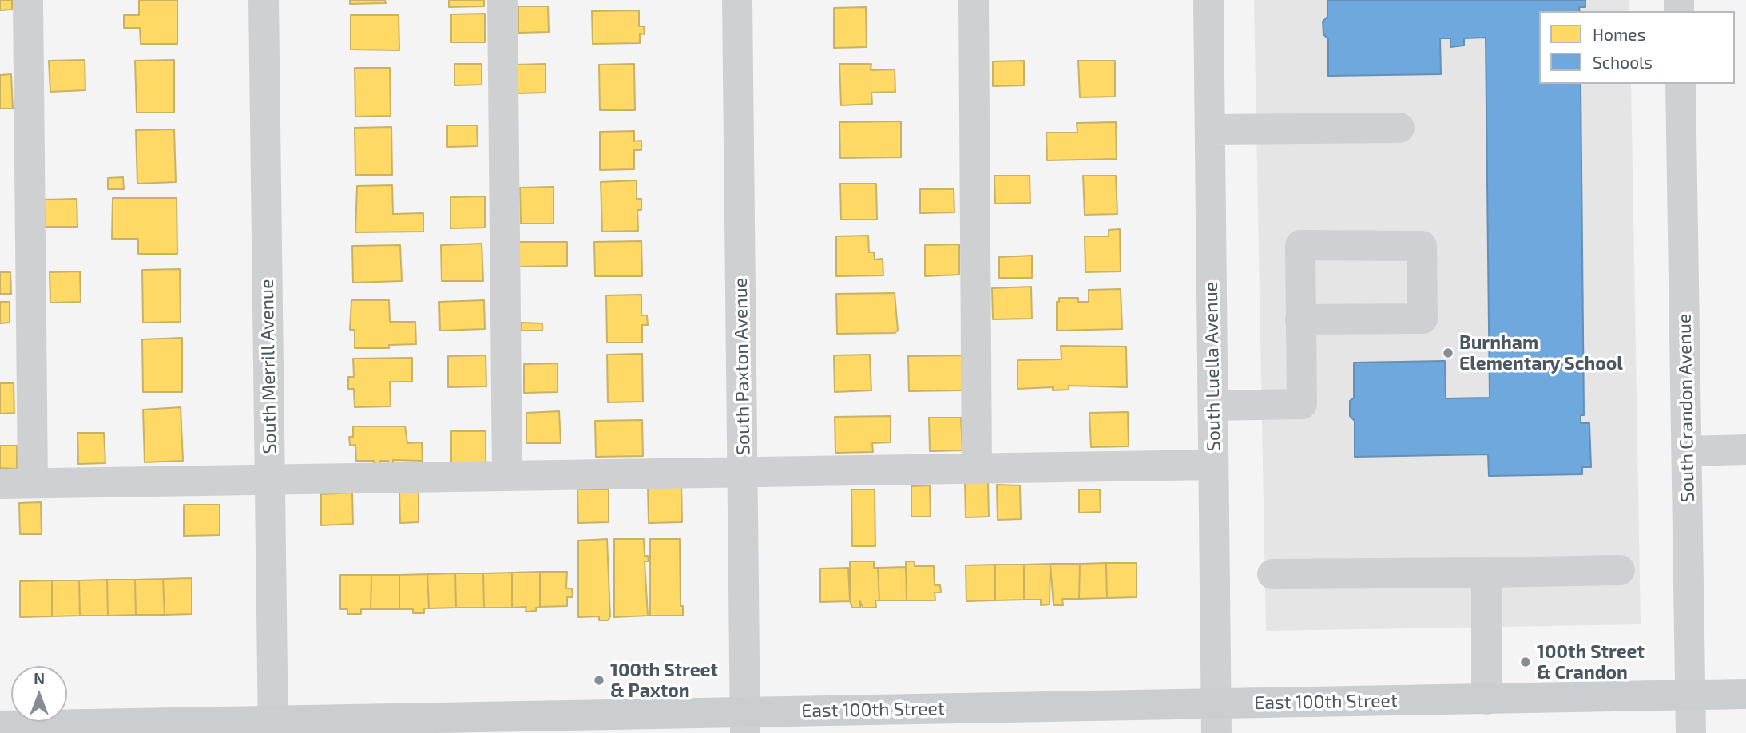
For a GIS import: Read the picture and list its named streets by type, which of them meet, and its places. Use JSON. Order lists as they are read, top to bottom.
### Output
{
  "streets": {
    "main road": ["East 100th Street"],
    "street": [
      "South Merrill Avenue",
      "South Paxton Avenue",
      "South Luella Avenue",
      "South Crandon Avenue"
    ]
  },
  "crossings": [
    ["South Merrill Avenue", "East 100th Street"],
    ["South Paxton Avenue", "East 100th Street"],
    ["South Luella Avenue", "East 100th Street"],
    ["South Crandon Avenue", "East 100th Street"]
  ],
  "places": ["Burnham Elementary School", "100th Street & Crandon", "100th Street & Paxton"],
  "legend": ["Homes", "Schools"],
  "north": "top"
}
